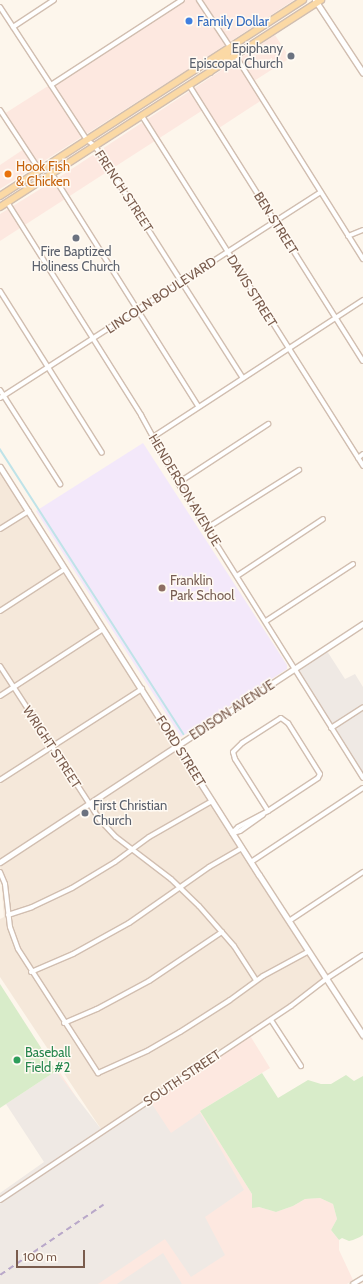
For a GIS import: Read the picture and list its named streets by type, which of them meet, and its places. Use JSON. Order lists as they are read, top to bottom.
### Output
{
  "streets": {
    "street": [
      "FRENCH STREET",
      "BEN STREET",
      "DAVIS STREET",
      "LINCOLN BOULEVARD",
      "HENDERSON AVENUE",
      "EDISON AVENUE",
      "WRIGHT STREET",
      "FORD STREET",
      "SOUTH STREET"
    ]
  },
  "crossings": [
    ["FRENCH STREET", "LINCOLN BOULEVARD"],
    ["BEN STREET", "LINCOLN BOULEVARD"],
    ["DAVIS STREET", "LINCOLN BOULEVARD"],
    ["LINCOLN BOULEVARD", "HENDERSON AVENUE"],
    ["HENDERSON AVENUE", "EDISON AVENUE"],
    ["EDISON AVENUE", "WRIGHT STREET"],
    ["EDISON AVENUE", "FORD STREET"],
    ["FORD STREET", "SOUTH STREET"]
  ],
  "places": [
    "Family Dollar",
    "Epiphany Episcopal Church",
    "Hook Fish & Chicken",
    "Fire Baptized Holiness Church",
    "Franklin Park School",
    "First Christian Church",
    "Baseball Field #2"
  ],
  "scale_bar": "100 m"
}
